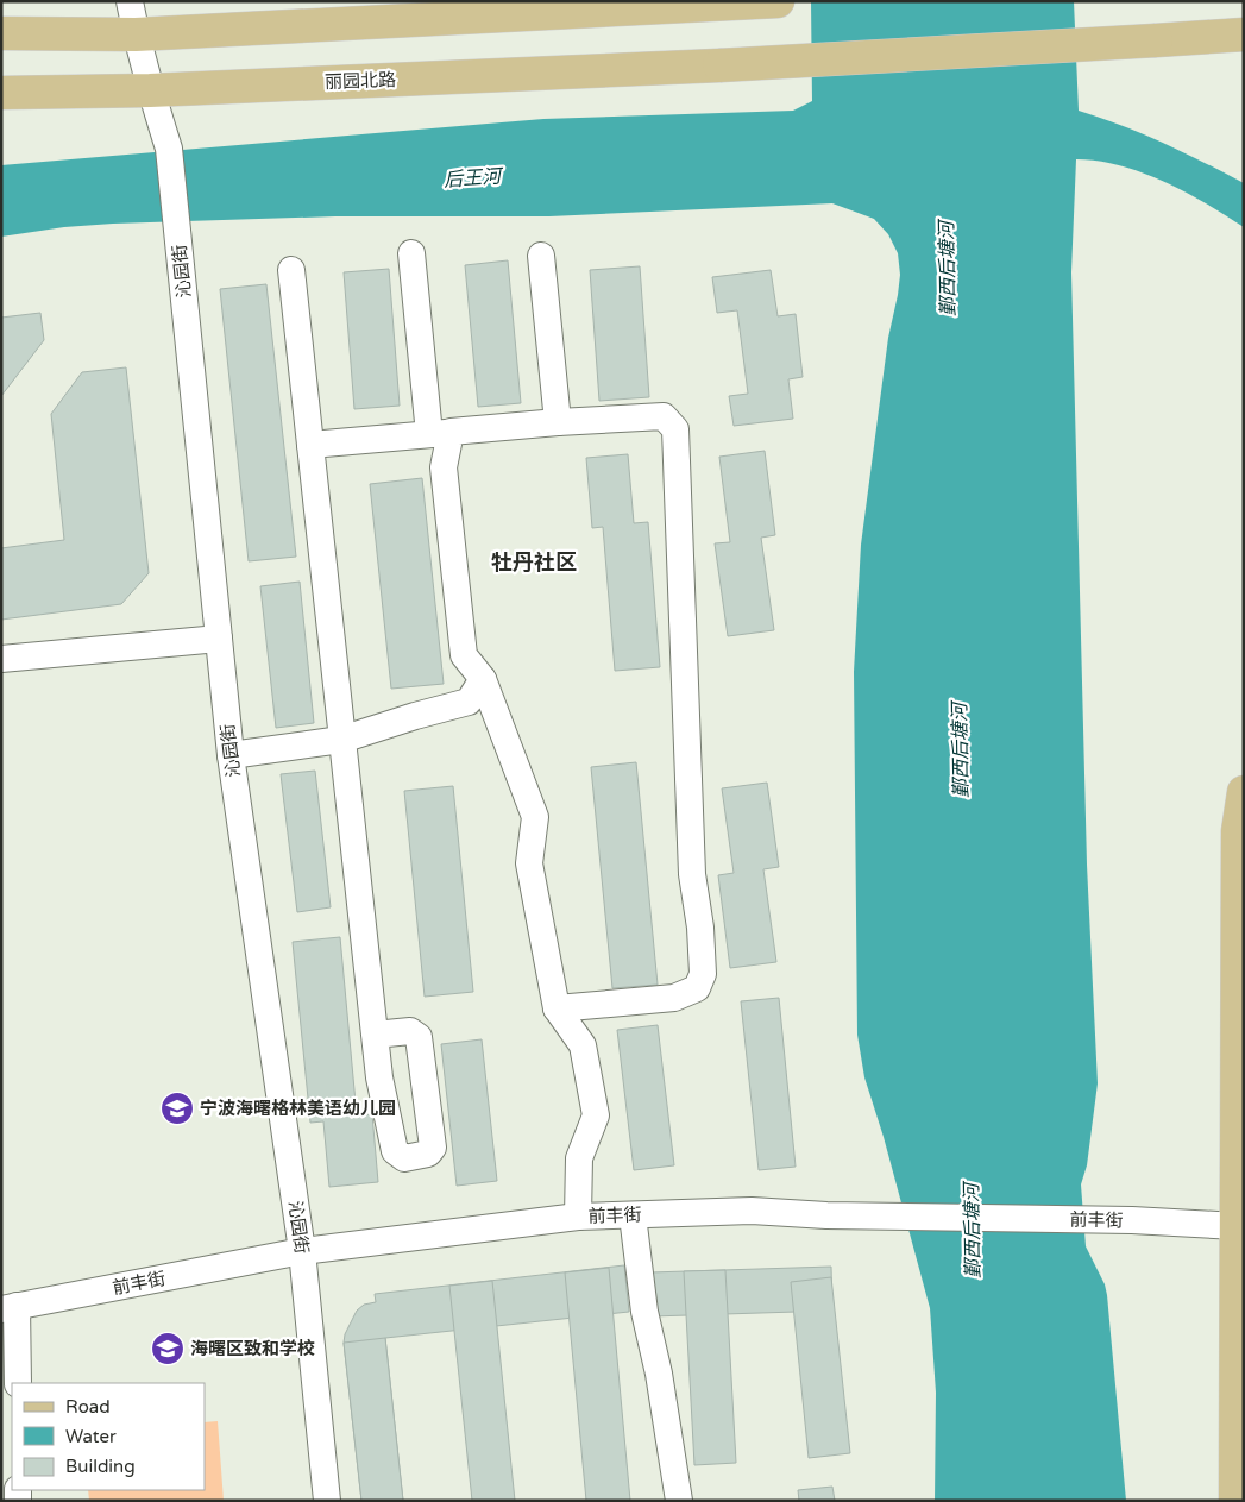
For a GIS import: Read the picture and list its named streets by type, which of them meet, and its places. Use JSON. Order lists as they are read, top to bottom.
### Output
{
  "streets": {
    "main road": ["丽园北路"],
    "street": ["沁园街", "前丰街"]
  },
  "crossings": [
    ["丽园北路", "沁园街"],
    ["沁园街", "前丰街"]
  ],
  "districts": ["牡丹社区"],
  "water": ["后王河", "鄞西后塘河"],
  "places": {
    "school or university": ["宁波海曙格林美语幼儿园", "海曙区致和学校"]
  },
  "legend": ["Road", "Water", "Building"]
}
